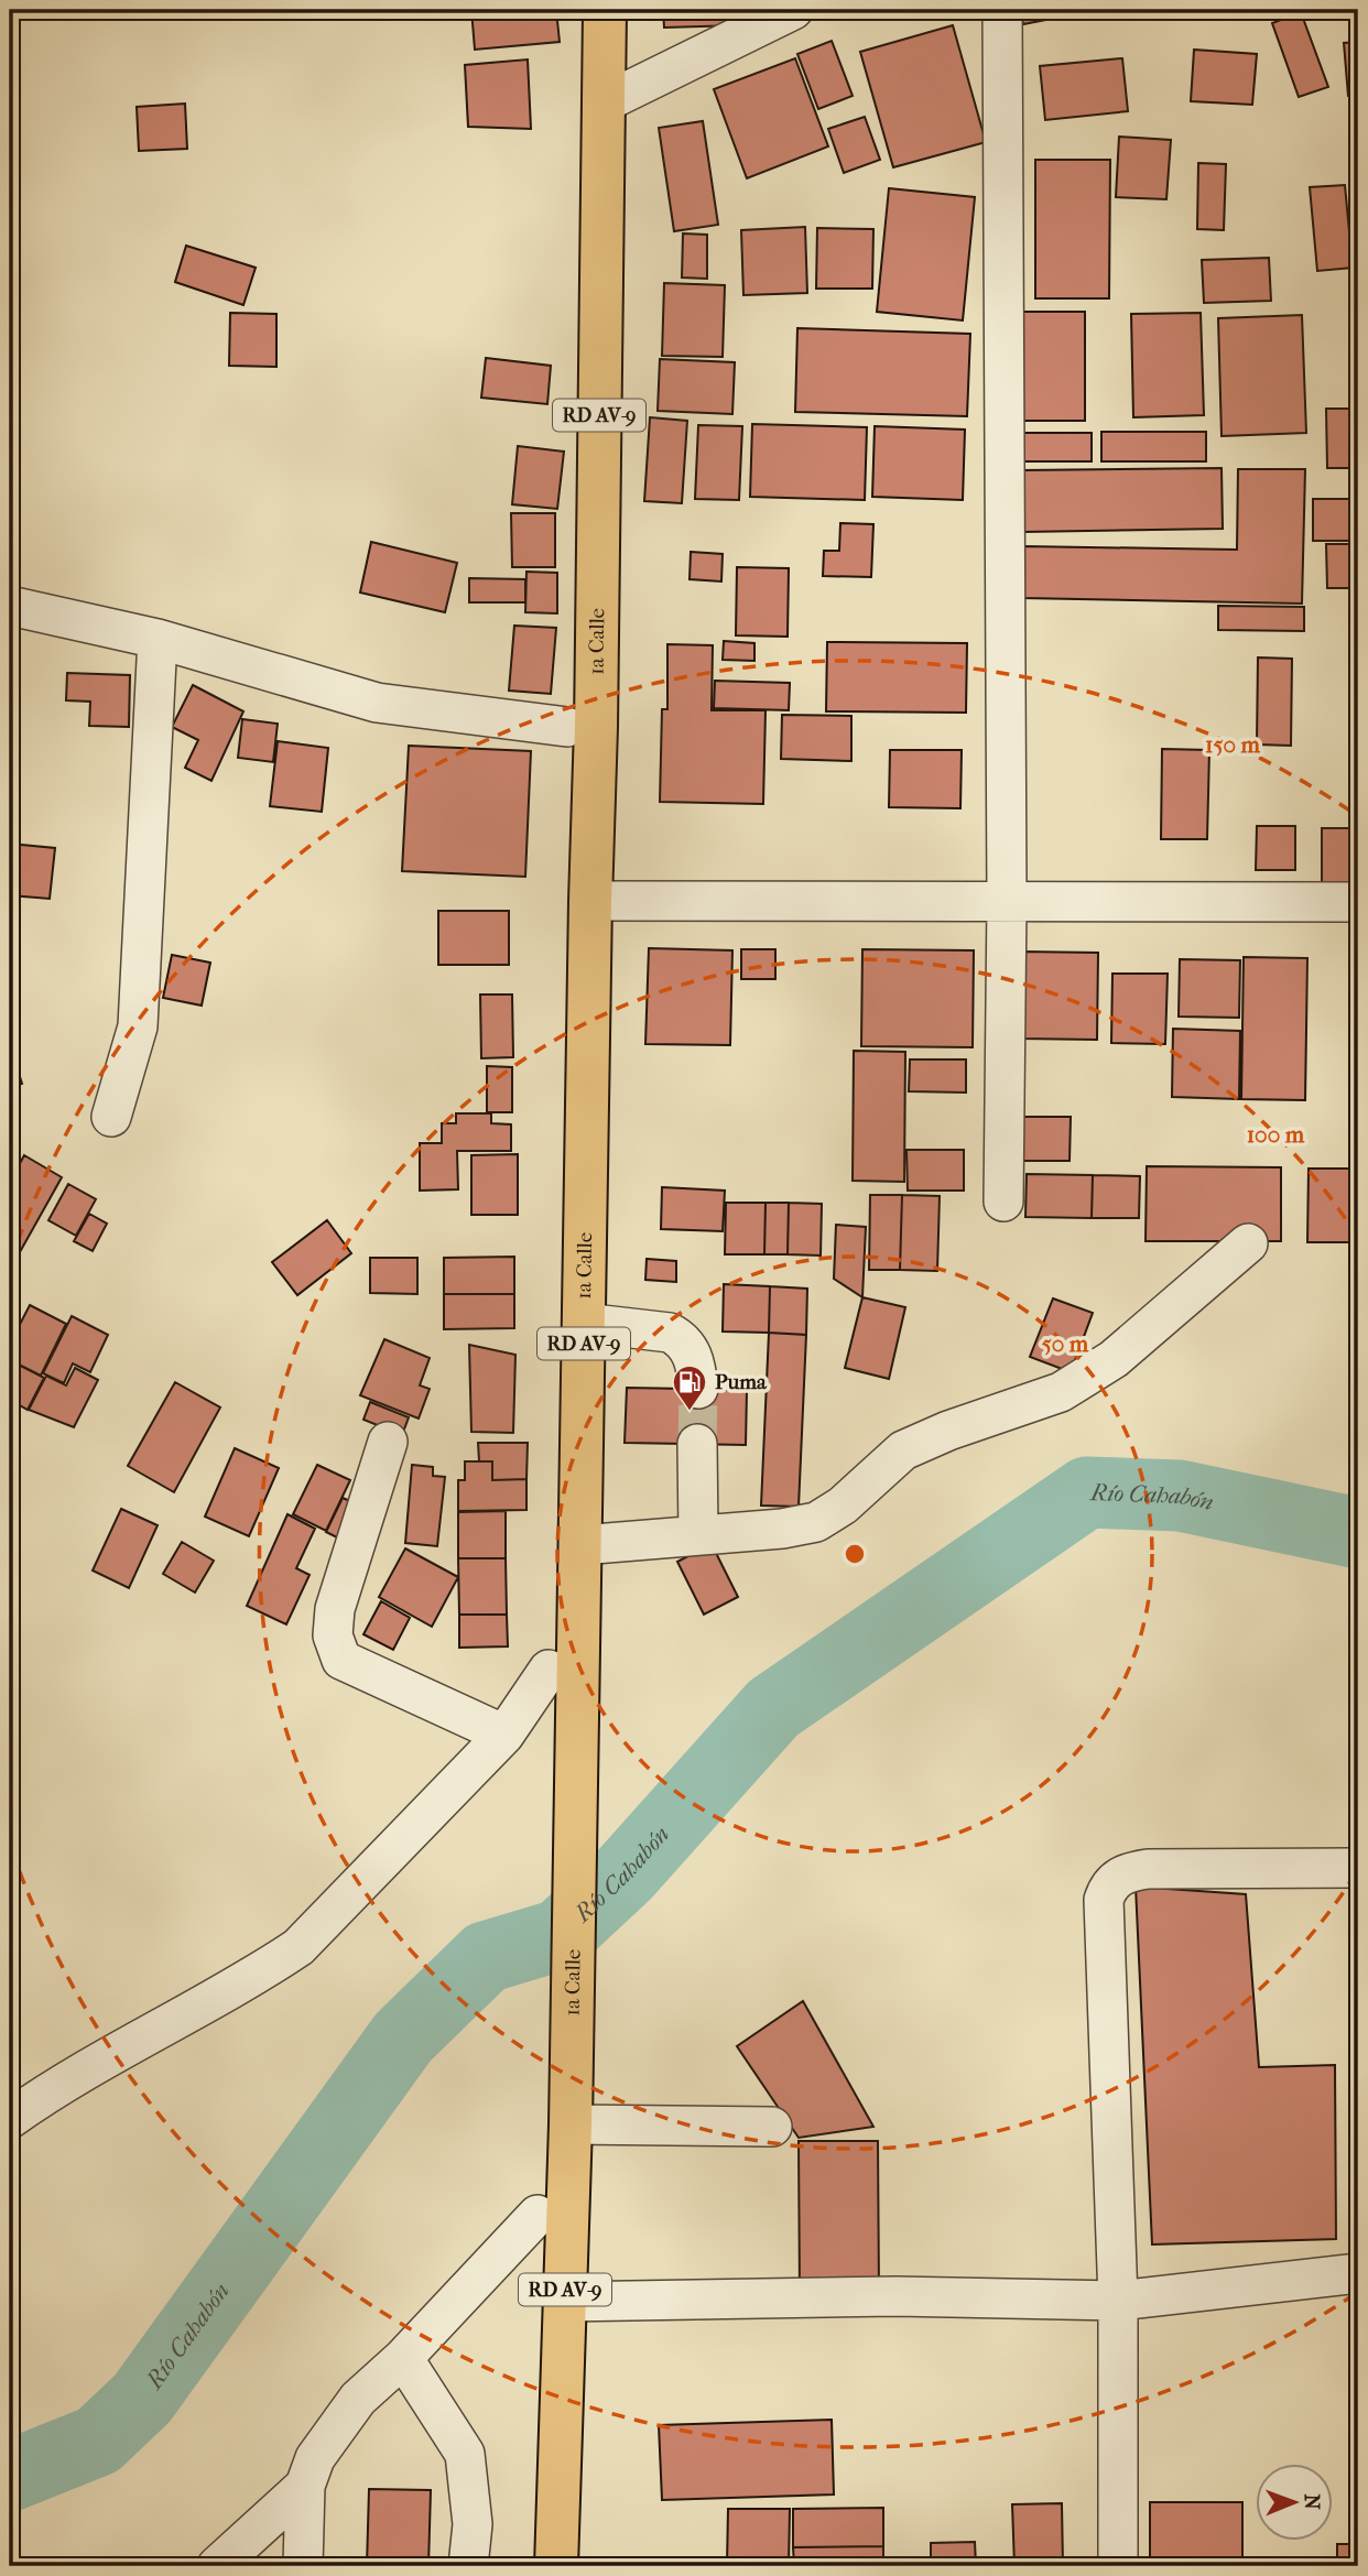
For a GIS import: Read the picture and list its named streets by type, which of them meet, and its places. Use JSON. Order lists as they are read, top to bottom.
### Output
{
  "streets": {
    "main road": ["RD AV-9", "1a Calle"]
  },
  "water": ["Río Cahabón"],
  "places": {
    "fuel station": ["Puma"]
  },
  "north": "right",
  "rings": ["150 m", "100 m", "50 m"]
}
